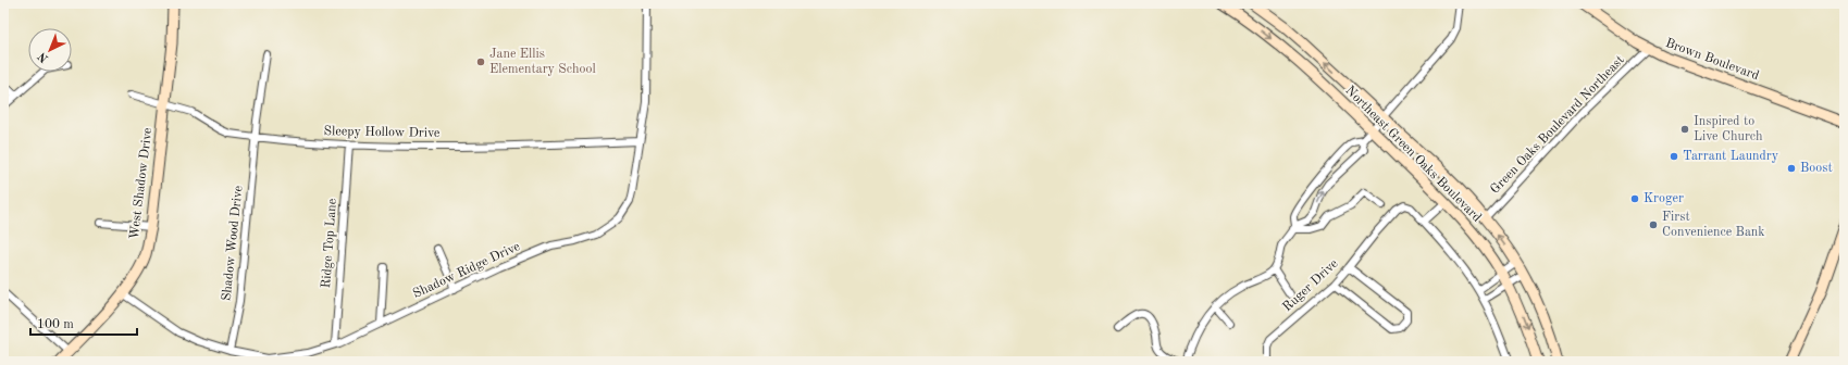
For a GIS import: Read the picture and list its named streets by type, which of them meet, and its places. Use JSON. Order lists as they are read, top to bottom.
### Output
{
  "streets": {
    "main road": ["Brown Boulevard", "Northeast Green Oaks Boulevard", "West Shadow Drive"],
    "street": [
      "Green Oaks Boulevard Northeast",
      "Sleepy Hollow Drive",
      "Shadow Wood Drive",
      "Ridge Top Lane",
      "Shadow Ridge Drive",
      "Ruger Drive"
    ]
  },
  "crossings": [
    ["Brown Boulevard", "Green Oaks Boulevard Northeast"],
    ["Green Oaks Boulevard Northeast", "Northeast Green Oaks Boulevard"],
    ["Sleepy Hollow Drive", "West Shadow Drive"],
    ["Sleepy Hollow Drive", "Shadow Wood Drive"],
    ["Sleepy Hollow Drive", "Ridge Top Lane"],
    ["Sleepy Hollow Drive", "Shadow Ridge Drive"],
    ["West Shadow Drive", "Shadow Ridge Drive"],
    ["Shadow Wood Drive", "Shadow Ridge Drive"],
    ["Ridge Top Lane", "Shadow Ridge Drive"]
  ],
  "places": [
    "Jane Ellis Elementary School",
    "Inspired to Live Church",
    "Tarrant Laundry",
    "Boost",
    "Kroger",
    "First Convenience Bank"
  ],
  "scale_bar": "100 m",
  "north": "bottom left"
}
